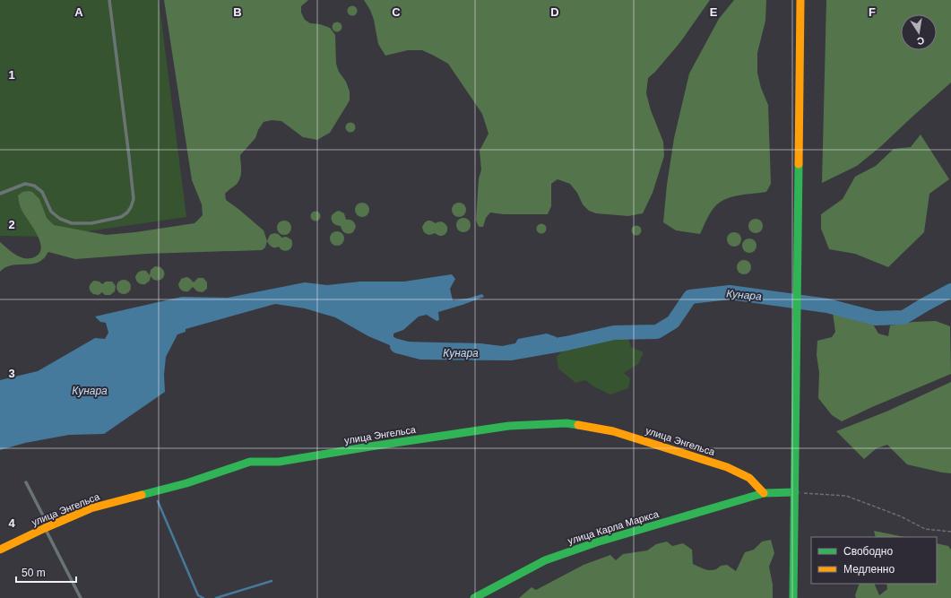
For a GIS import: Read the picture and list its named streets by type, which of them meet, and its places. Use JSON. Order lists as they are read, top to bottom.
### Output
{
  "streets": {
    "street": ["улица Энгельса", "улица Карла Маркса"]
  },
  "crossings": [
    ["улица Энгельса", "улица Карла Маркса"]
  ],
  "water": ["Кунара"],
  "legend": ["Свободно", "Медленно"],
  "scale_bar": "50 m",
  "north": "bottom",
  "grid": {
    "columns": [
      "A",
      "B",
      "C",
      "D",
      "E",
      "F"
    ],
    "rows": [
      "1",
      "2",
      "3",
      "4"
    ]
  }
}
